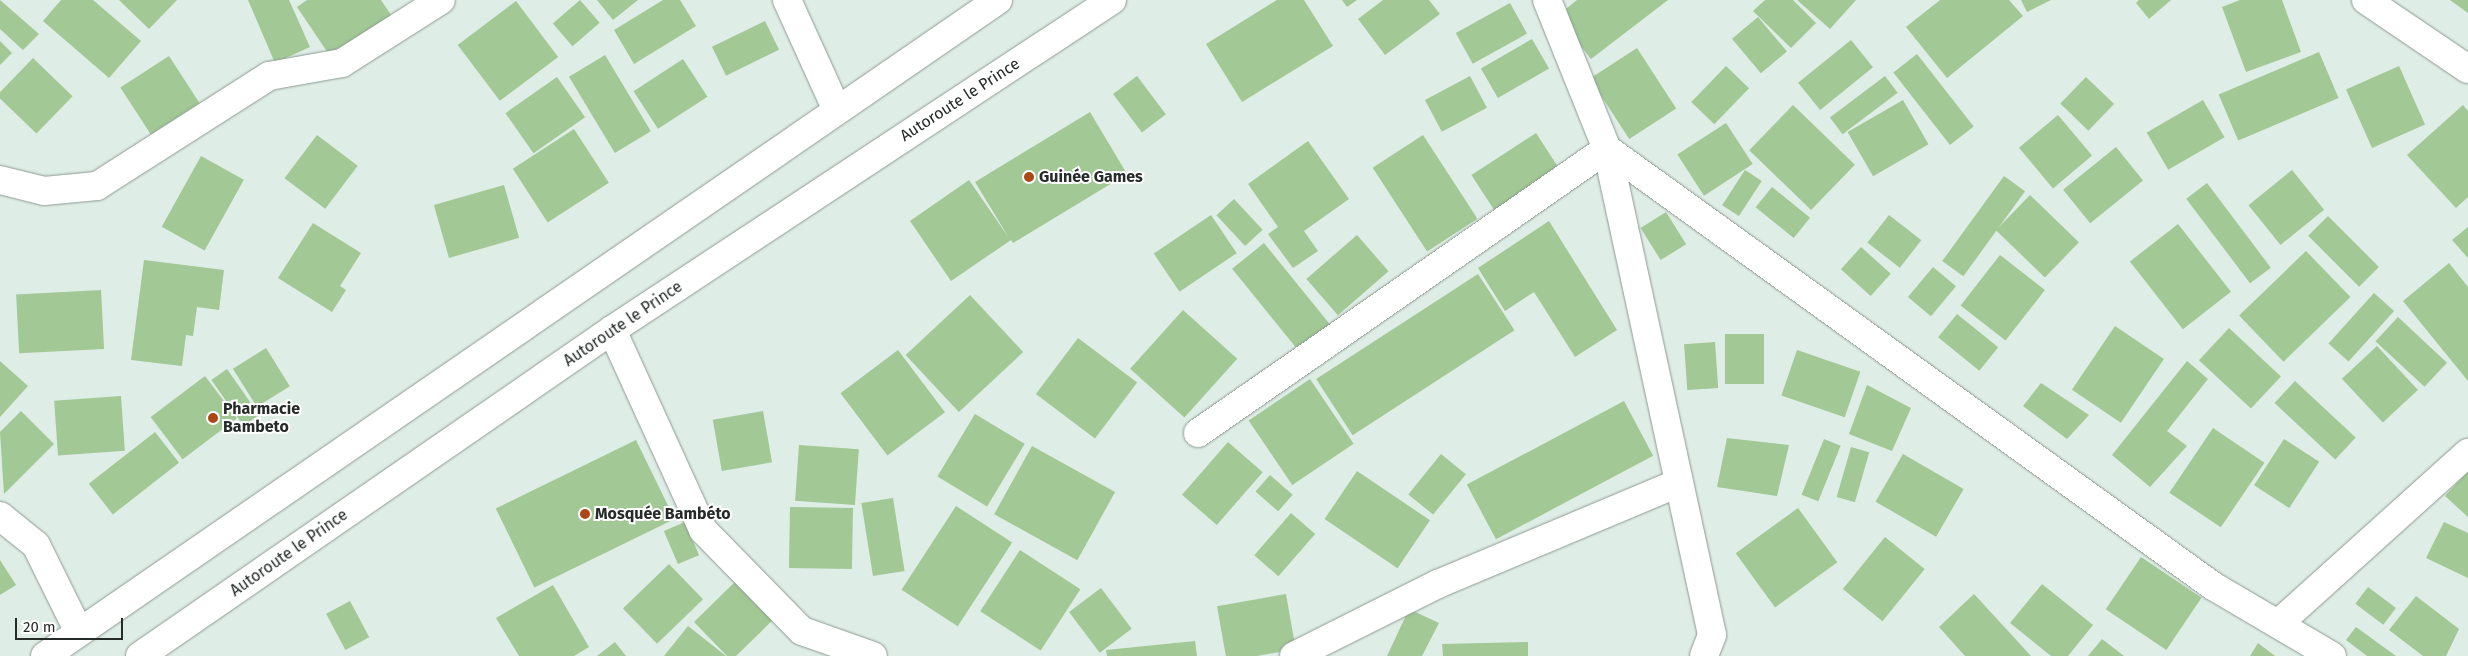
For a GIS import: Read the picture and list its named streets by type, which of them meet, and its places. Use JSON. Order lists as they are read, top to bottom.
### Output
{
  "streets": {
    "street": ["Autoroute le Prince"]
  },
  "places": ["Guinée Games", "Pharmacie Bambeto", "Mosquée Bambéto"],
  "scale_bar": "20 m"
}
